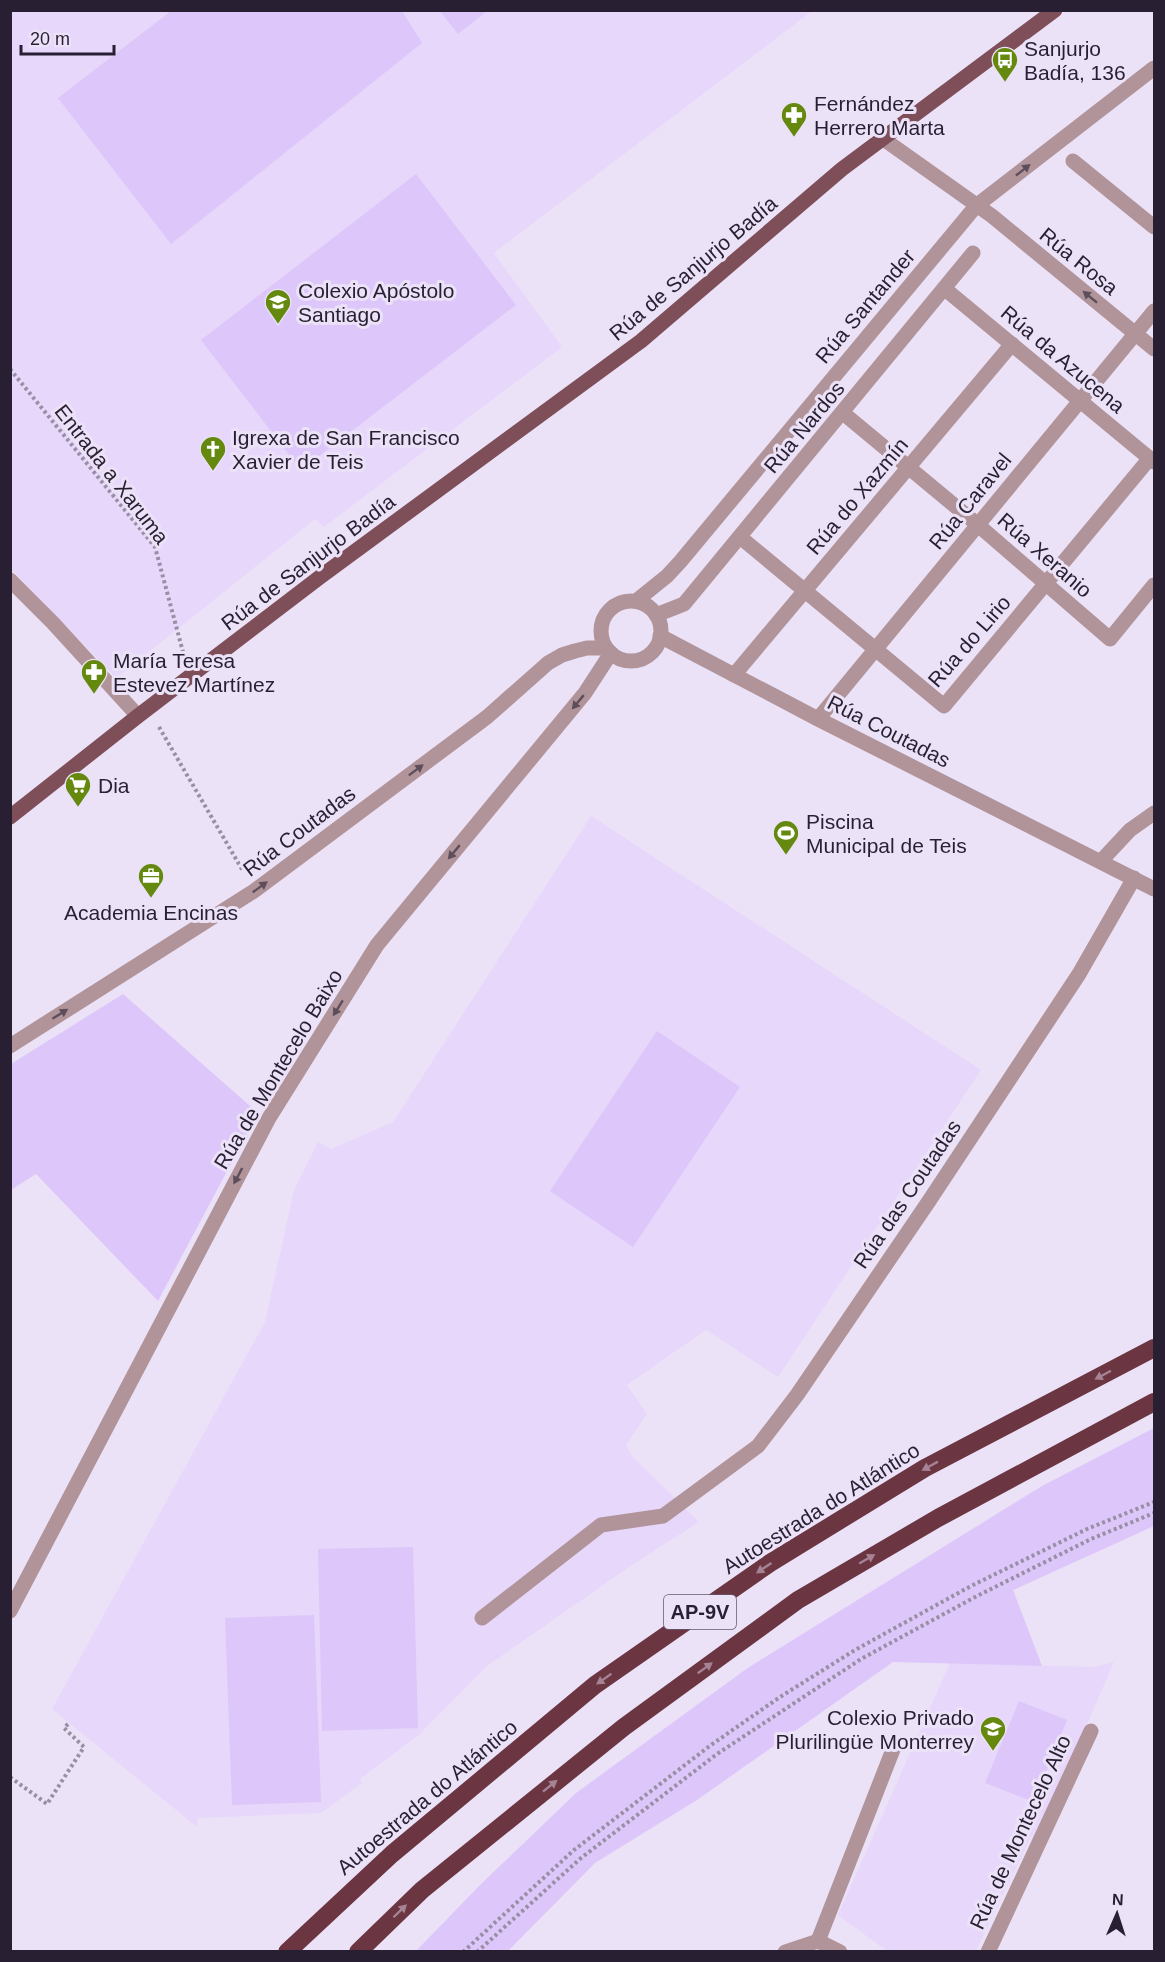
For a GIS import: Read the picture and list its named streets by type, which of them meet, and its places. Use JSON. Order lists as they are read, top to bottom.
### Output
{
  "streets": {
    "highway": ["Autoestrada do Atlántico", "AP-9V"],
    "main road": ["Rúa de Sanjurjo Badía"],
    "street": [
      "Rúa Rosa",
      "Rúa Santander",
      "Rúa da Azucena",
      "Rúa Nardos",
      "Rúa do Xazmín",
      "Rúa Caravel",
      "Rúa Xeranio",
      "Rúa do Lirio",
      "Rúa Coutadas",
      "Rúa de Montecelo Baixo",
      "Rúa das Coutadas",
      "Rúa de Montecelo Alto"
    ],
    "path": ["Entrada a Xaruma"]
  },
  "crossings": [
    ["Rúa Rosa", "Rúa Santander"],
    ["Rúa Rosa", "Rúa Caravel"],
    ["Rúa de Sanjurjo Badía", "Entrada a Xaruma"],
    ["Rúa Santander", "Rúa Nardos"],
    ["Rúa Santander", "Rúa Coutadas"],
    ["Rúa Santander", "Rúa de Montecelo Baixo"],
    ["Rúa da Azucena", "Rúa Nardos"],
    ["Rúa da Azucena", "Rúa do Xazmín"],
    ["Rúa da Azucena", "Rúa Caravel"],
    ["Rúa da Azucena", "Rúa do Lirio"],
    ["Rúa Nardos", "Rúa Xeranio"],
    ["Rúa Nardos", "Rúa do Lirio"],
    ["Rúa Nardos", "Rúa Coutadas"],
    ["Rúa Nardos", "Rúa de Montecelo Baixo"],
    ["Rúa do Xazmín", "Rúa Xeranio"],
    ["Rúa do Xazmín", "Rúa do Lirio"],
    ["Rúa do Xazmín", "Rúa Coutadas"],
    ["Rúa Caravel", "Rúa Xeranio"],
    ["Rúa Caravel", "Rúa do Lirio"],
    ["Rúa Caravel", "Rúa Coutadas"],
    ["Rúa Xeranio", "Rúa do Lirio"],
    ["Rúa Coutadas", "Rúa de Montecelo Baixo"],
    ["Rúa Coutadas", "Rúa das Coutadas"]
  ],
  "one_way": ["Rúa Coutadas", "Rúa de Montecelo Baixo"],
  "places": {
    "bus stop": ["Sanjurjo Badía, 136"],
    "pharmacy": ["Fernández Herrero Marta", "María Teresa Estevez Martínez"],
    "school or university": ["Colexio Apóstolo Santiago", "Colexio Privado Plurilingüe Monterrey"],
    "church": ["Igrexa de San Francisco Xavier de Teis"],
    "supermarket": ["Dia"],
    "sports": ["Piscina Municipal de Teis"],
    "office": ["Academia Encinas"]
  },
  "scale_bar": "20 m",
  "north": "top"
}
